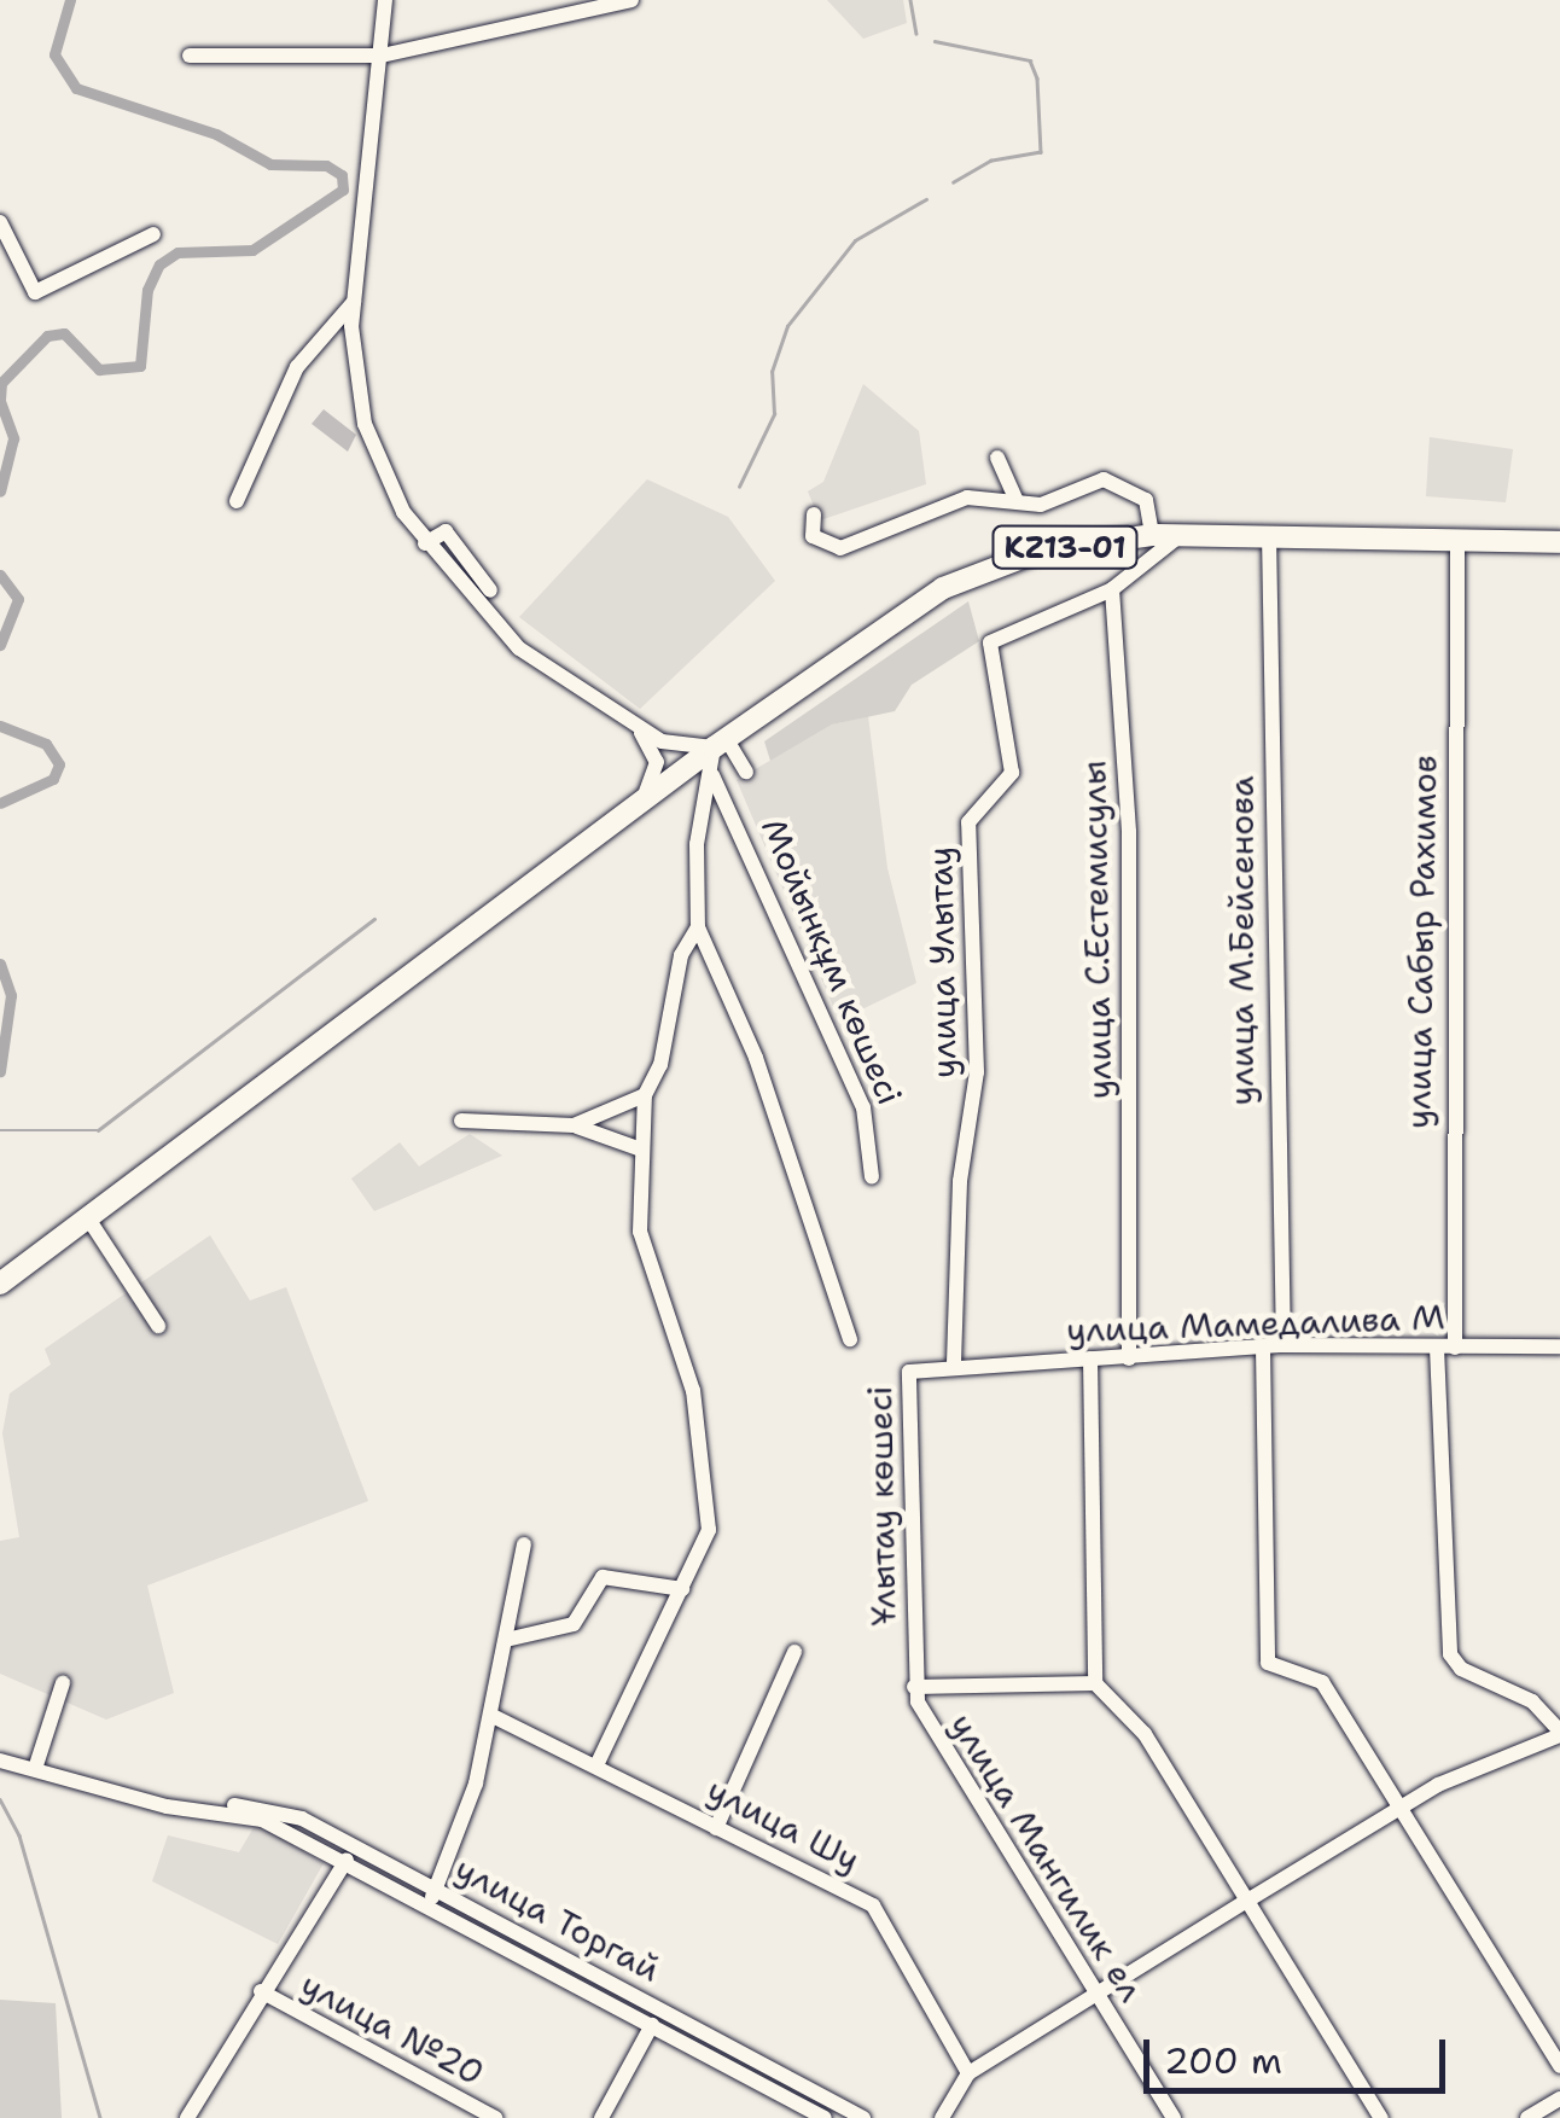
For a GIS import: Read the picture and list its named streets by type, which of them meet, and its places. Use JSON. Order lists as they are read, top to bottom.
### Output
{
  "streets": {
    "highway": ["KZ13-01"],
    "street": [
      "улица С.Естемисулы",
      "улица М.Бейсенова",
      "улица Сабыр Рахимов",
      "Мойынқұм көшесі",
      "улица Улытау",
      "улица Мамедалива М",
      "Ұлытау көшесі",
      "улица Шу",
      "улица Мангилик ел",
      "улица Торгай",
      "улица №20"
    ]
  },
  "crossings": [
    ["KZ13-01", "улица М.Бейсенова"],
    ["KZ13-01", "улица Сабыр Рахимов"],
    ["KZ13-01", "Мойынқұм көшесі"],
    ["улица С.Естемисулы", "улица Улытау"],
    ["улица С.Естемисулы", "улица Мамедалива М"],
    ["улица М.Бейсенова", "улица Мамедалива М"],
    ["улица Сабыр Рахимов", "улица Мамедалива М"],
    ["Мойынқұм көшесі", "улица Шу"],
    ["улица Улытау", "улица Мамедалива М"],
    ["улица Улытау", "Ұлытау көшесі"],
    ["улица Мамедалива М", "Ұлытау көшесі"],
    ["Ұлытау көшесі", "улица Мангилик ел"]
  ],
  "scale_bar": "200 m"
}
